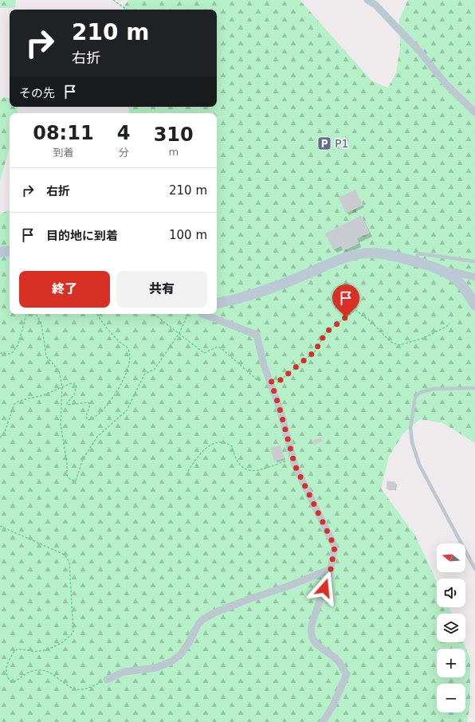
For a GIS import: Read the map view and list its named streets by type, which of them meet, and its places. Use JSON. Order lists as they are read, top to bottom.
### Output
{
  "places": {
    "parking": ["P1"]
  },
  "north": "left",
  "page": {
    "turn": ["210 m", "右折"],
    "then": "その先",
    "eta": [
      "08:11",
      "到着",
      "4",
      "分",
      "310",
      "m"
    ],
    "list": [
      {
        "name": "右折",
        "value": "210 m"
      },
      {
        "name": "目的地に到着",
        "value": "100 m"
      }
    ],
    "buttons": ["終了", "共有"],
    "map_buttons": ["+", "−"]
  }
}
